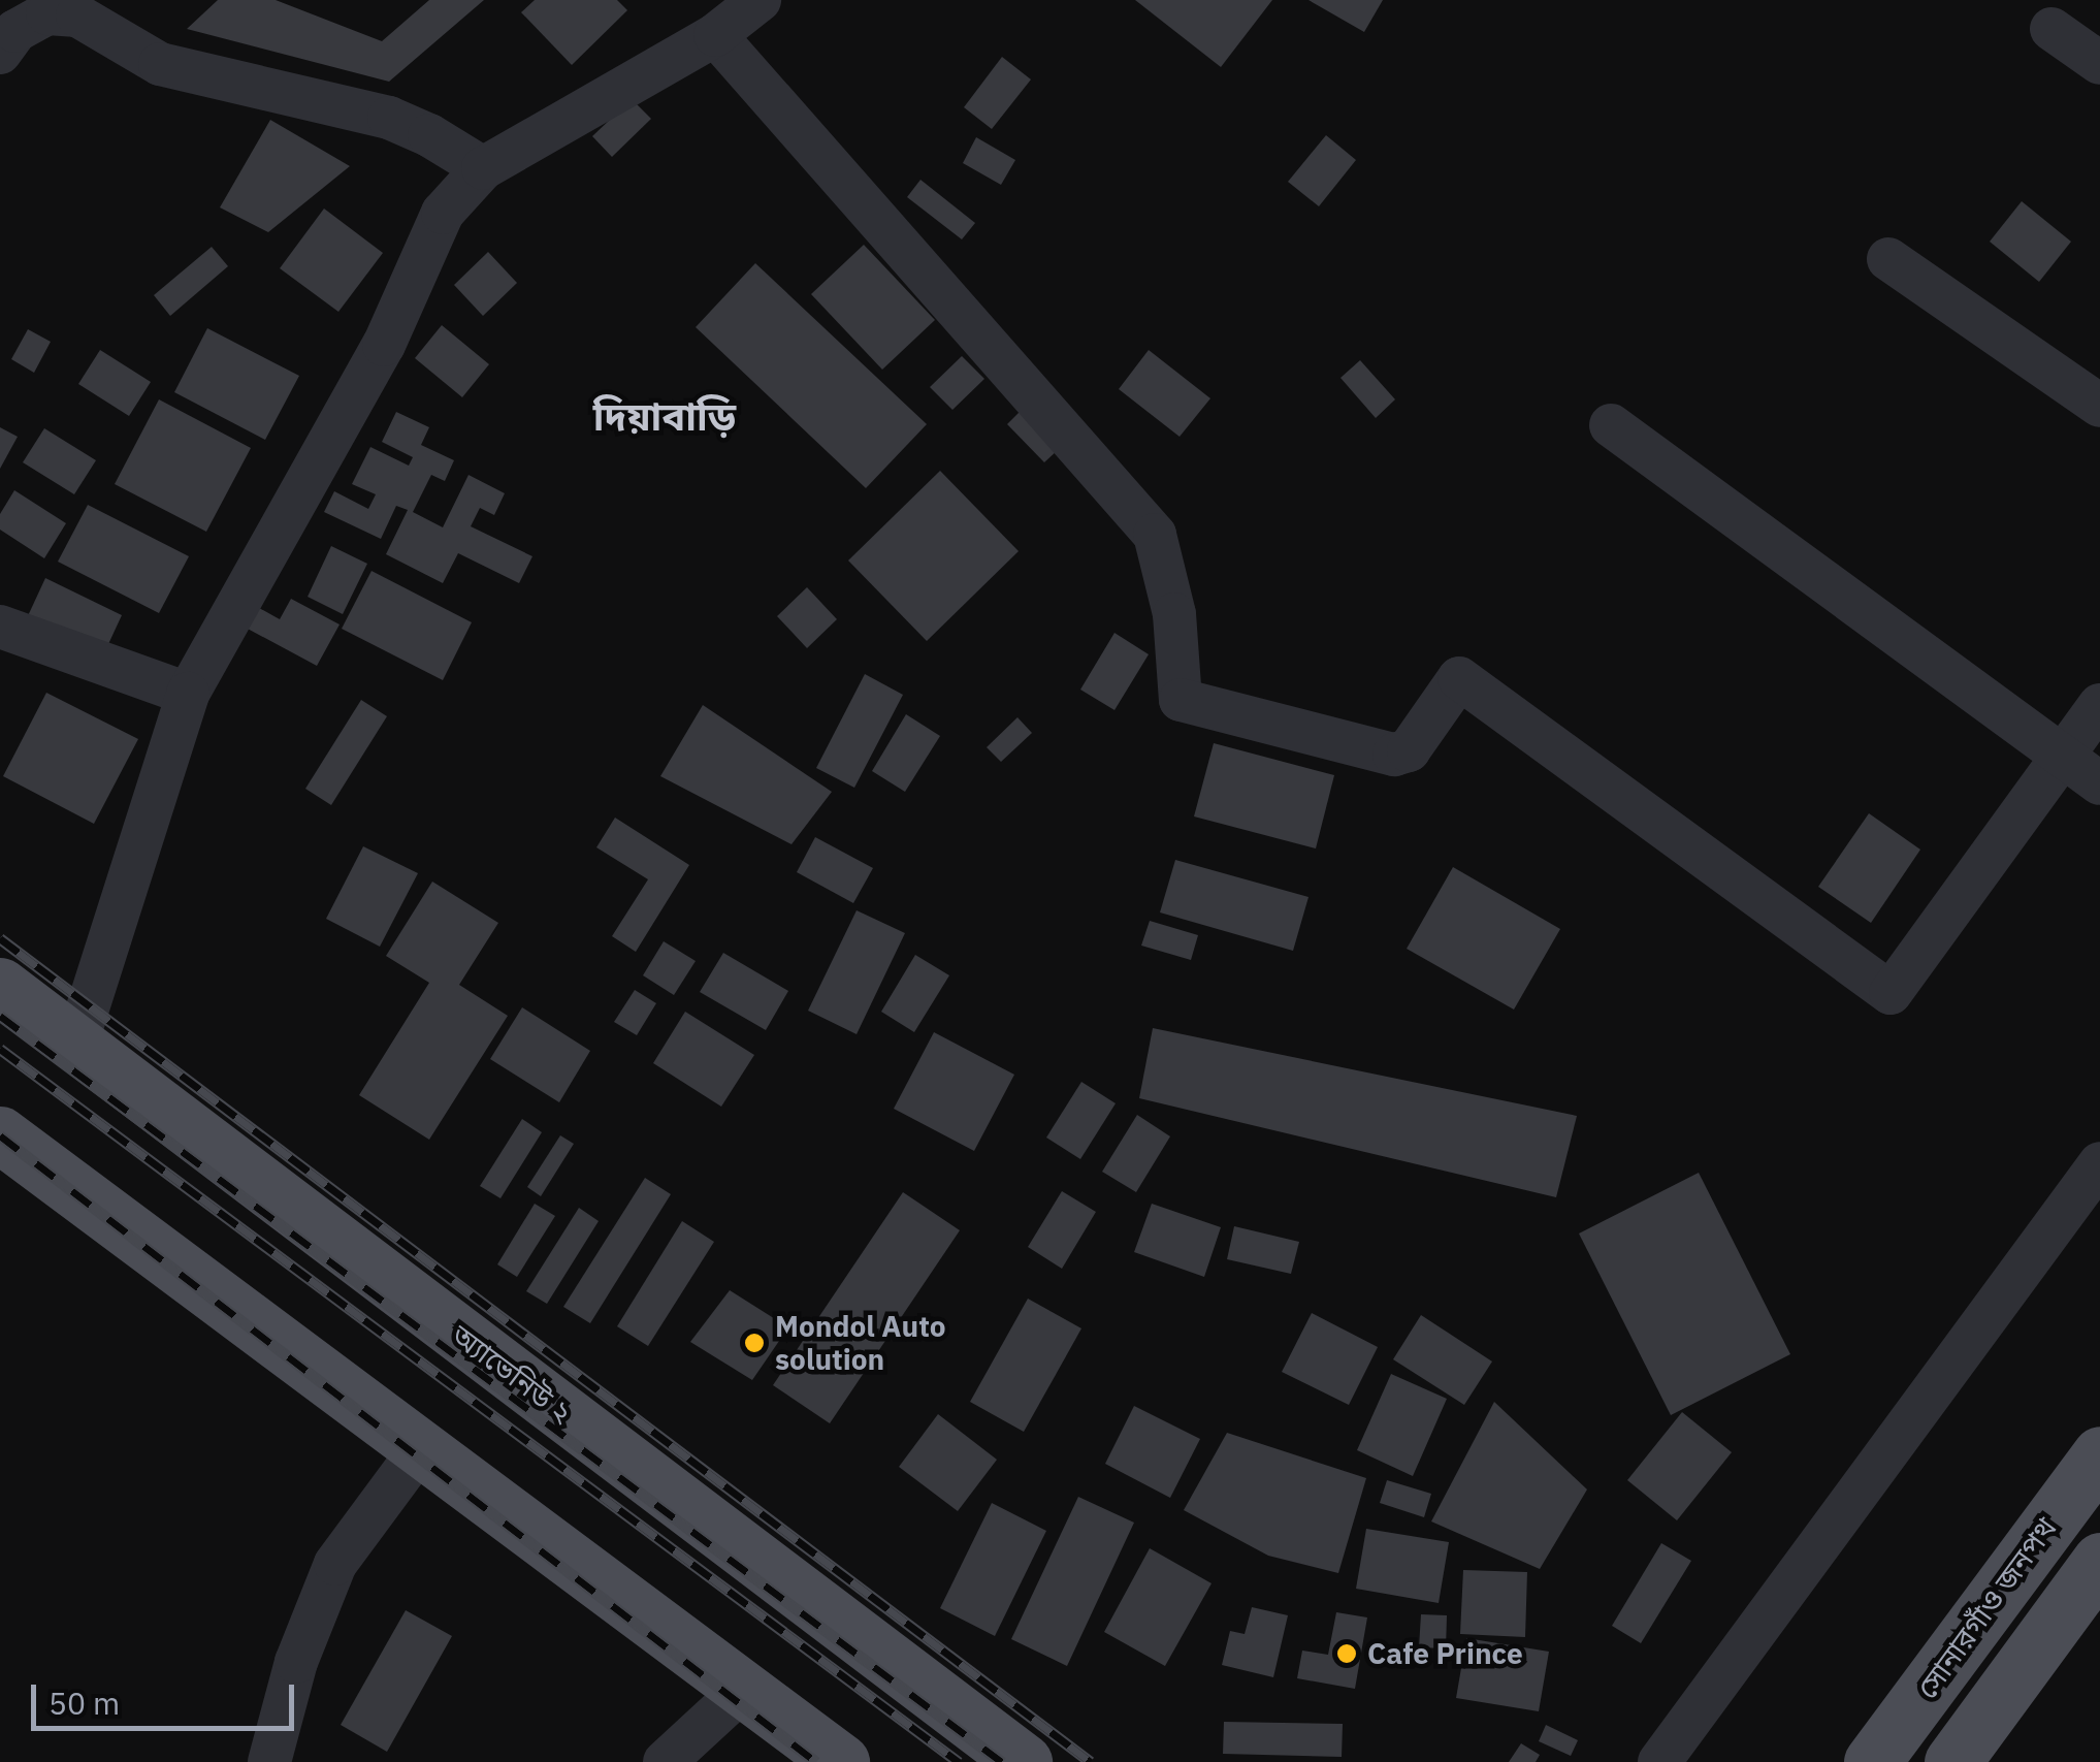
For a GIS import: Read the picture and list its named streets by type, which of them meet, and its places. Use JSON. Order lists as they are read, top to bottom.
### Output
{
  "streets": {
    "main road": ["অ্যাভেনিউ ২", "সোনারগাঁও জনপথ"]
  },
  "districts": ["দিয়াবাড়ি"],
  "places": ["Mondol Auto solution", "Cafe Prince"],
  "scale_bar": "50 m"
}
